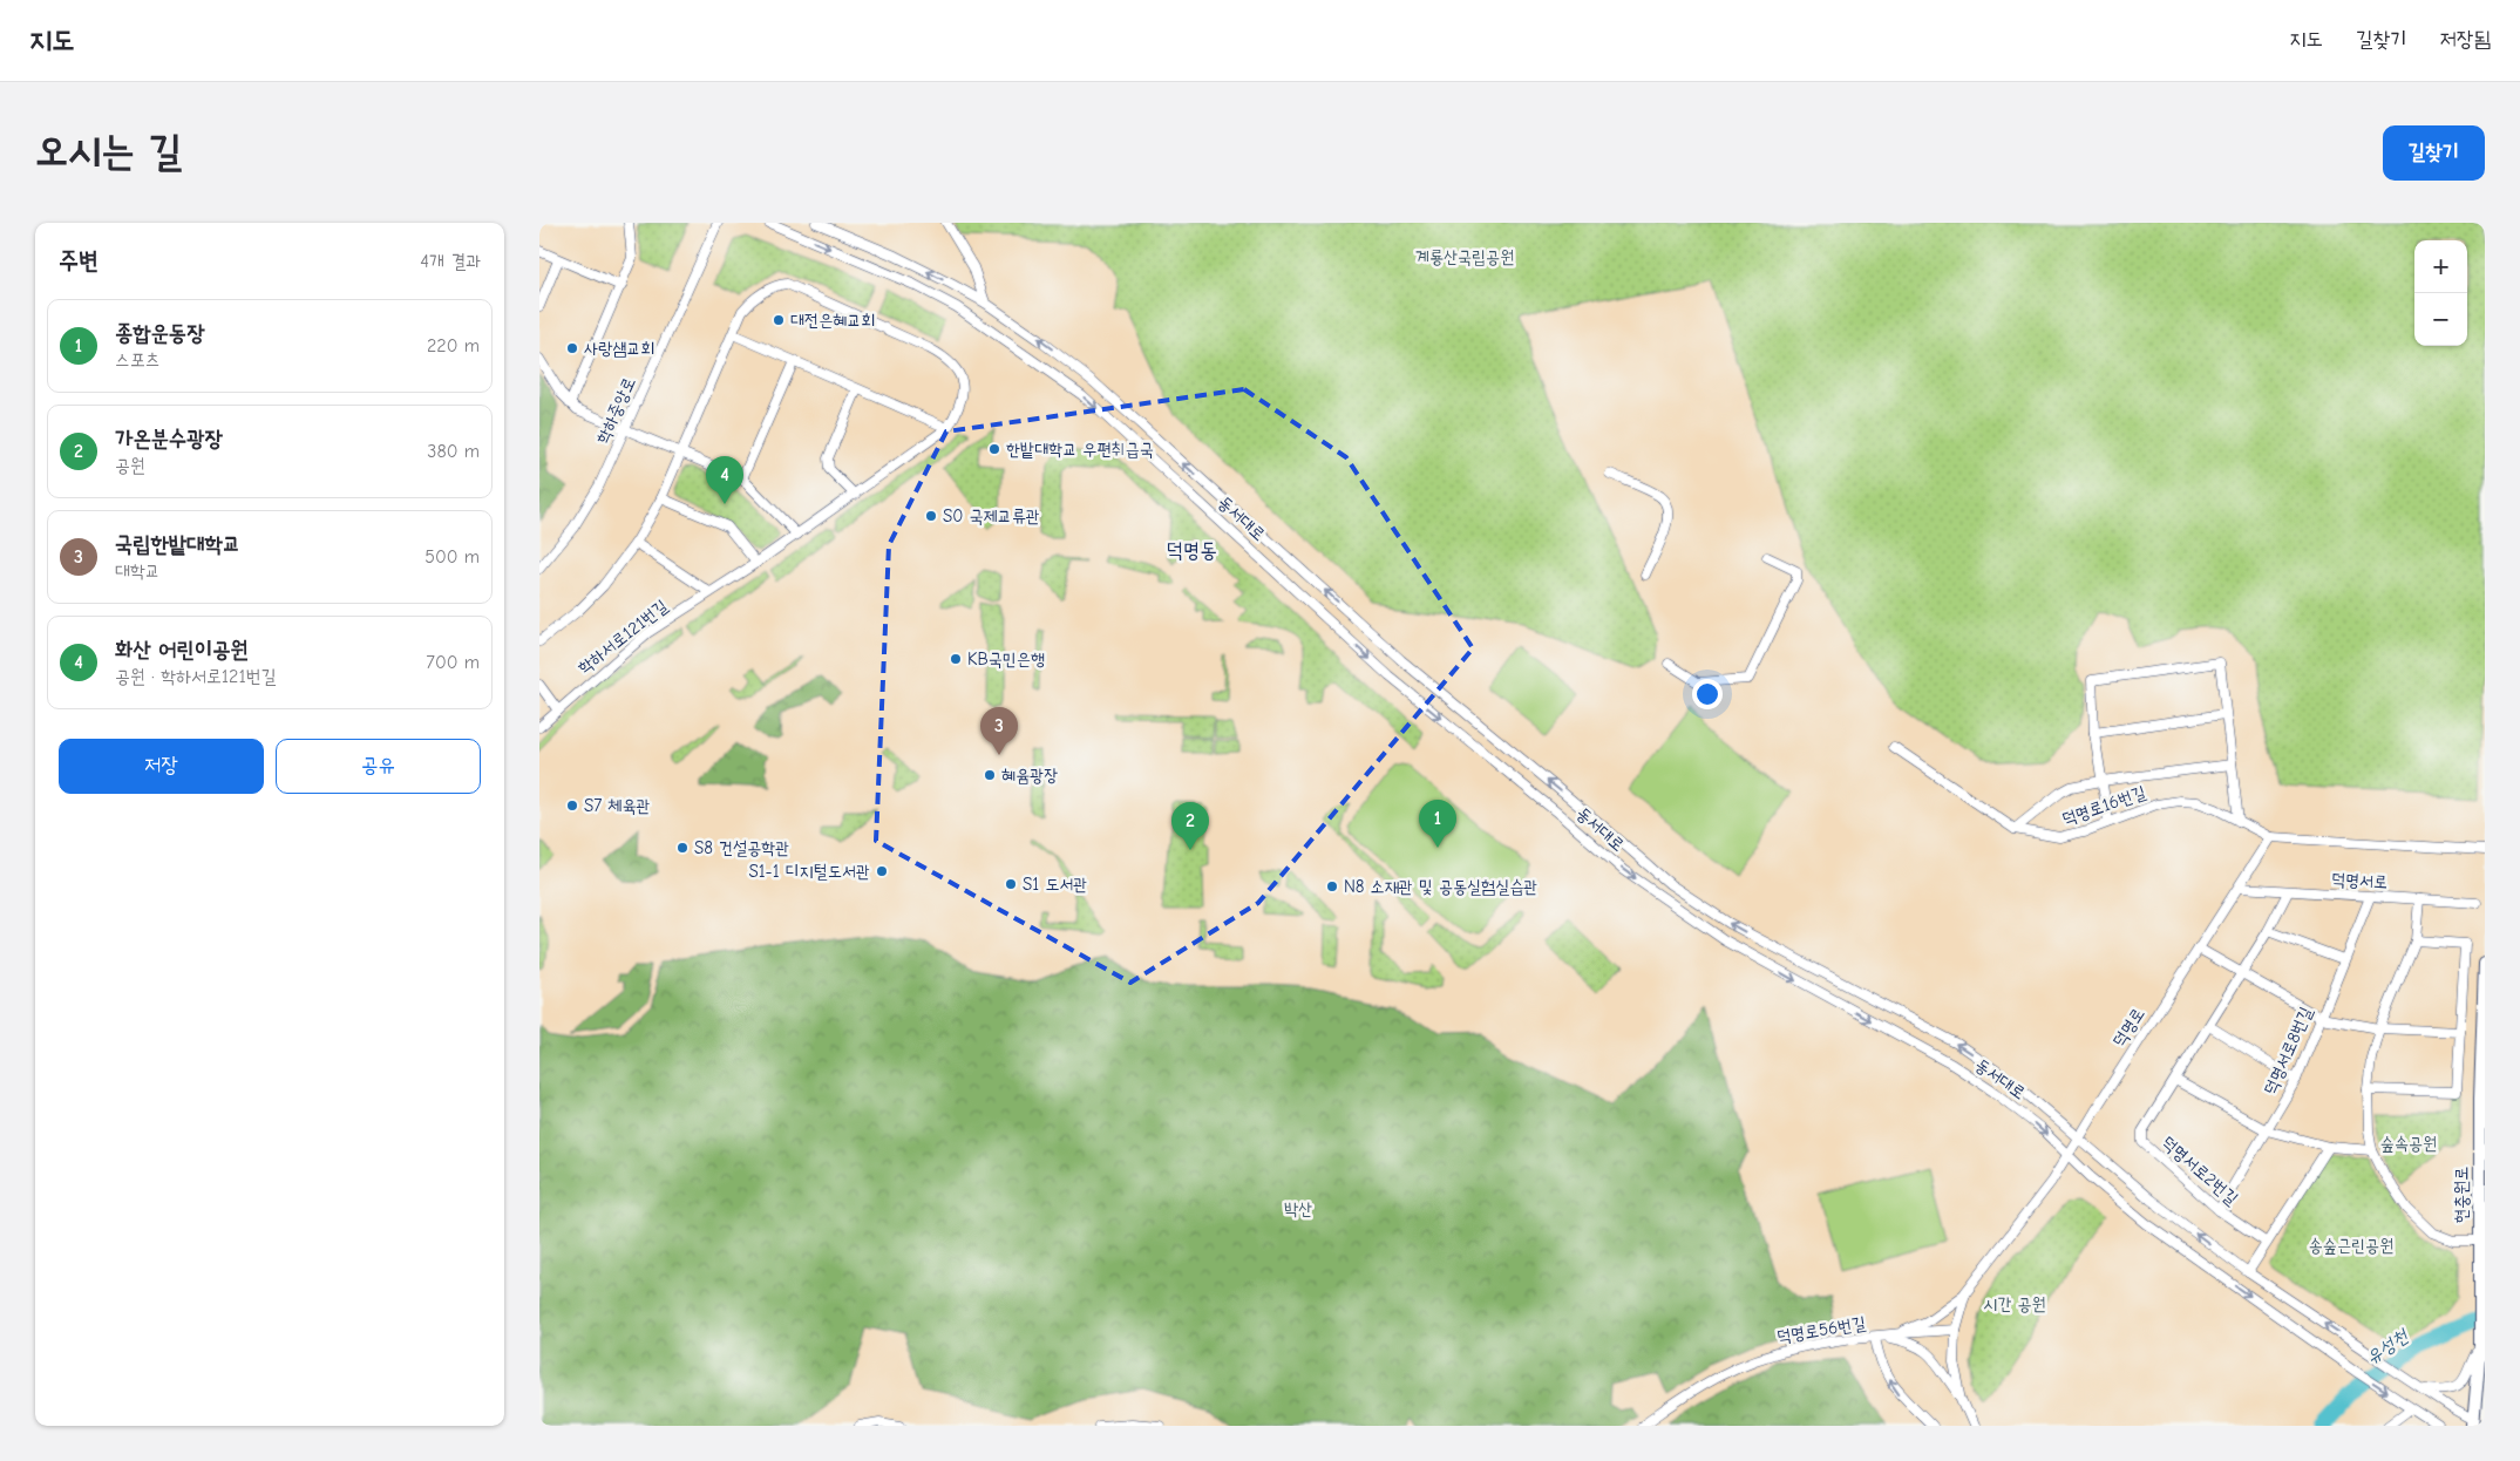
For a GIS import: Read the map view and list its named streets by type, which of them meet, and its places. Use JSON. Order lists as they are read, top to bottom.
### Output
{
  "streets": {
    "main road": ["현충원로"],
    "street": [
      "학하중앙로",
      "동서대로",
      "학하서로121번길",
      "덕명로16번길",
      "덕명서로",
      "덕명로",
      "덕명서로8번길",
      "덕명서로2번길",
      "덕명로56번길"
    ]
  },
  "crossings": [
    ["동서대로", "덕명로"],
    ["동서대로", "현충원로"],
    ["덕명로16번길", "덕명로"],
    ["덕명서로", "덕명로"],
    ["덕명서로", "덕명서로8번길"],
    ["덕명서로", "덕명서로2번길"],
    ["덕명로", "덕명로56번길"],
    ["덕명서로8번길", "덕명서로2번길"]
  ],
  "districts": ["덕명동"],
  "water": ["유성천"],
  "parks": [
    "계룡산국립공원",
    "숲속공원",
    "박산",
    "송숲근린공원",
    "시간 공원"
  ],
  "places": [
    "대전은혜교회",
    "사랑샘교회",
    "한밭대학교 우편취급국",
    "S0 국제교류관",
    "KB국민은행",
    "혜윰광장",
    "S7 체육관",
    "S8 건설공학관",
    "S1-1 디지털도서관",
    "S1 도서관",
    "N8 소재관 및 공동실험실습관"
  ],
  "page": {
    "header": "지도",
    "nav": ["지도", "길찾기", "저장됨"],
    "buttons": [
      "길찾기",
      ["저장", "공유"]
    ],
    "title": "오시는 길",
    "heading": ["주변", "4개 결과"],
    "map_buttons": ["+", "−"],
    "list": [
      {
        "mark": "1",
        "name": "종합운동장",
        "note": "스포츠",
        "value": "220 m"
      },
      {
        "mark": "2",
        "name": "가온분수광장",
        "note": "공원",
        "value": "380 m"
      },
      {
        "mark": "3",
        "name": "국립한밭대학교",
        "note": "대학교",
        "value": "500 m"
      },
      {
        "mark": "4",
        "name": "화산 어린이공원",
        "note": "공원 · 학하서로121번길",
        "value": "700 m"
      }
    ],
    "pins": [
      "4",
      "3",
      "1",
      "2"
    ]
  }
}
